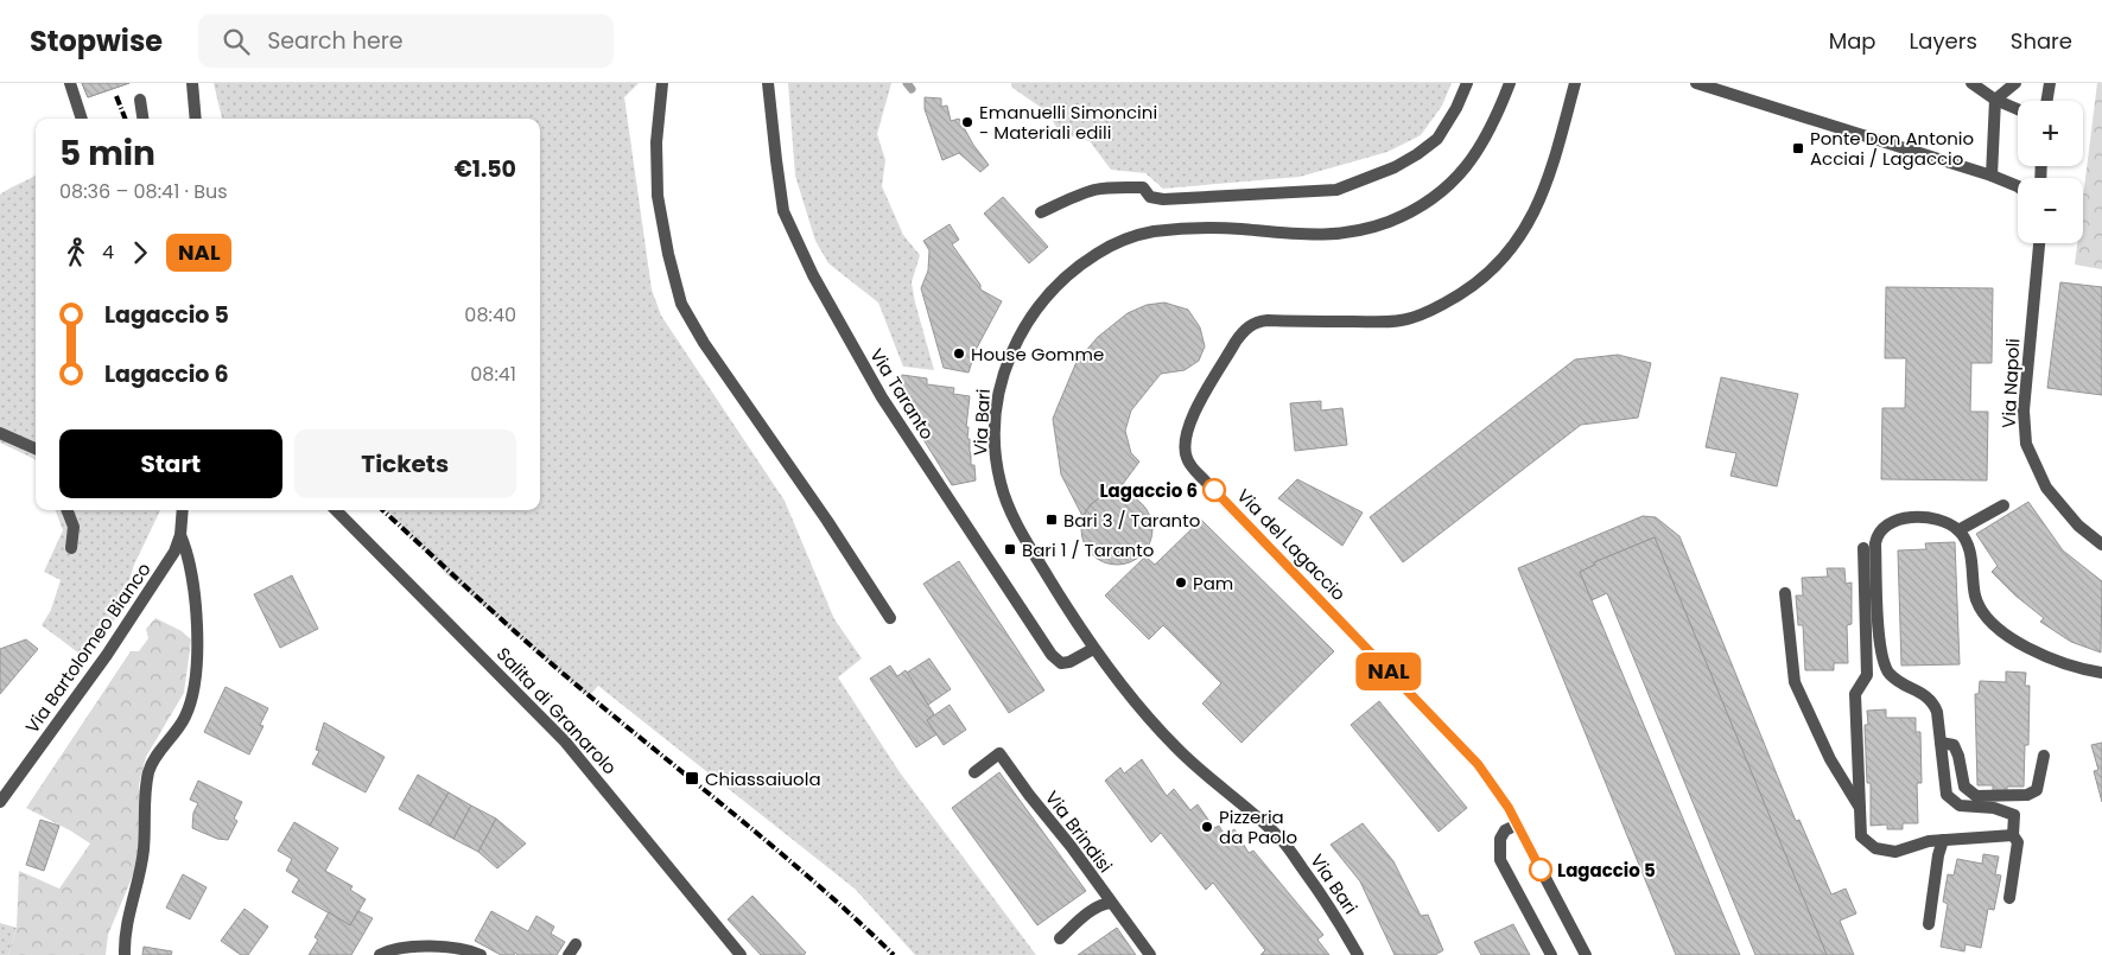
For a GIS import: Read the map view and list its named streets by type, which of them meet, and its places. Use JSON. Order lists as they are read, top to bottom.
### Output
{
  "streets": {
    "street": [
      "Via Napoli",
      "Via Taranto",
      "Via Bari",
      "Via del Lagaccio",
      "Via Bartolomeo Bianco",
      "Salita di Granarolo",
      "Via Brindisi"
    ]
  },
  "crossings": [
    ["Via Taranto", "Via Bari"]
  ],
  "places": {
    "other": [
      "Emanuelli Simoncini - Materiali edili",
      "House Gomme",
      "Lagaccio 6",
      "Pam",
      "Pizzeria da Paolo",
      "Lagaccio 5"
    ],
    "transit": [
      "Ponte Don Antonio Acciai / Lagaccio",
      "Bari 3 / Taranto",
      "Bari 1 / Taranto",
      "Chiassaiuola"
    ]
  },
  "lines": ["bus line NAL"],
  "page": {
    "header": "Stopwise",
    "search": "Search here",
    "nav": ["Map", "Layers", "Share"],
    "on_map": "NAL",
    "map_buttons": ["+", "−"],
    "heading": ["5 min", "08:36 – 08:41 · Bus", "€1.50"],
    "legs": ["4", "NAL"],
    "list": [
      {
        "name": "Lagaccio 5",
        "value": "08:40"
      },
      {
        "name": "Lagaccio 6",
        "value": "08:41"
      }
    ],
    "buttons": ["Start", "Tickets"]
  }
}
